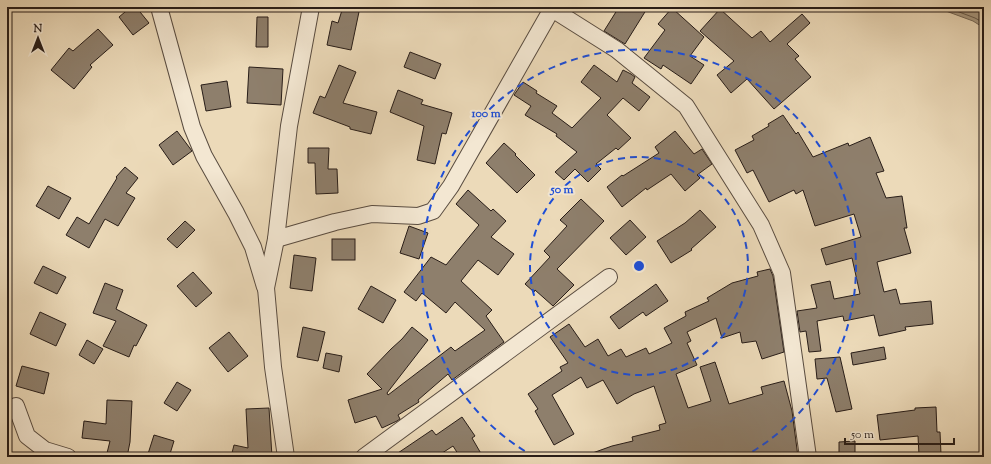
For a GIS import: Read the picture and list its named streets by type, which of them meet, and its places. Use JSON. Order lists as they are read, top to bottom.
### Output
{
  "scale_bar": "50 m",
  "north": "top",
  "rings": ["100 m", "50 m"]
}
